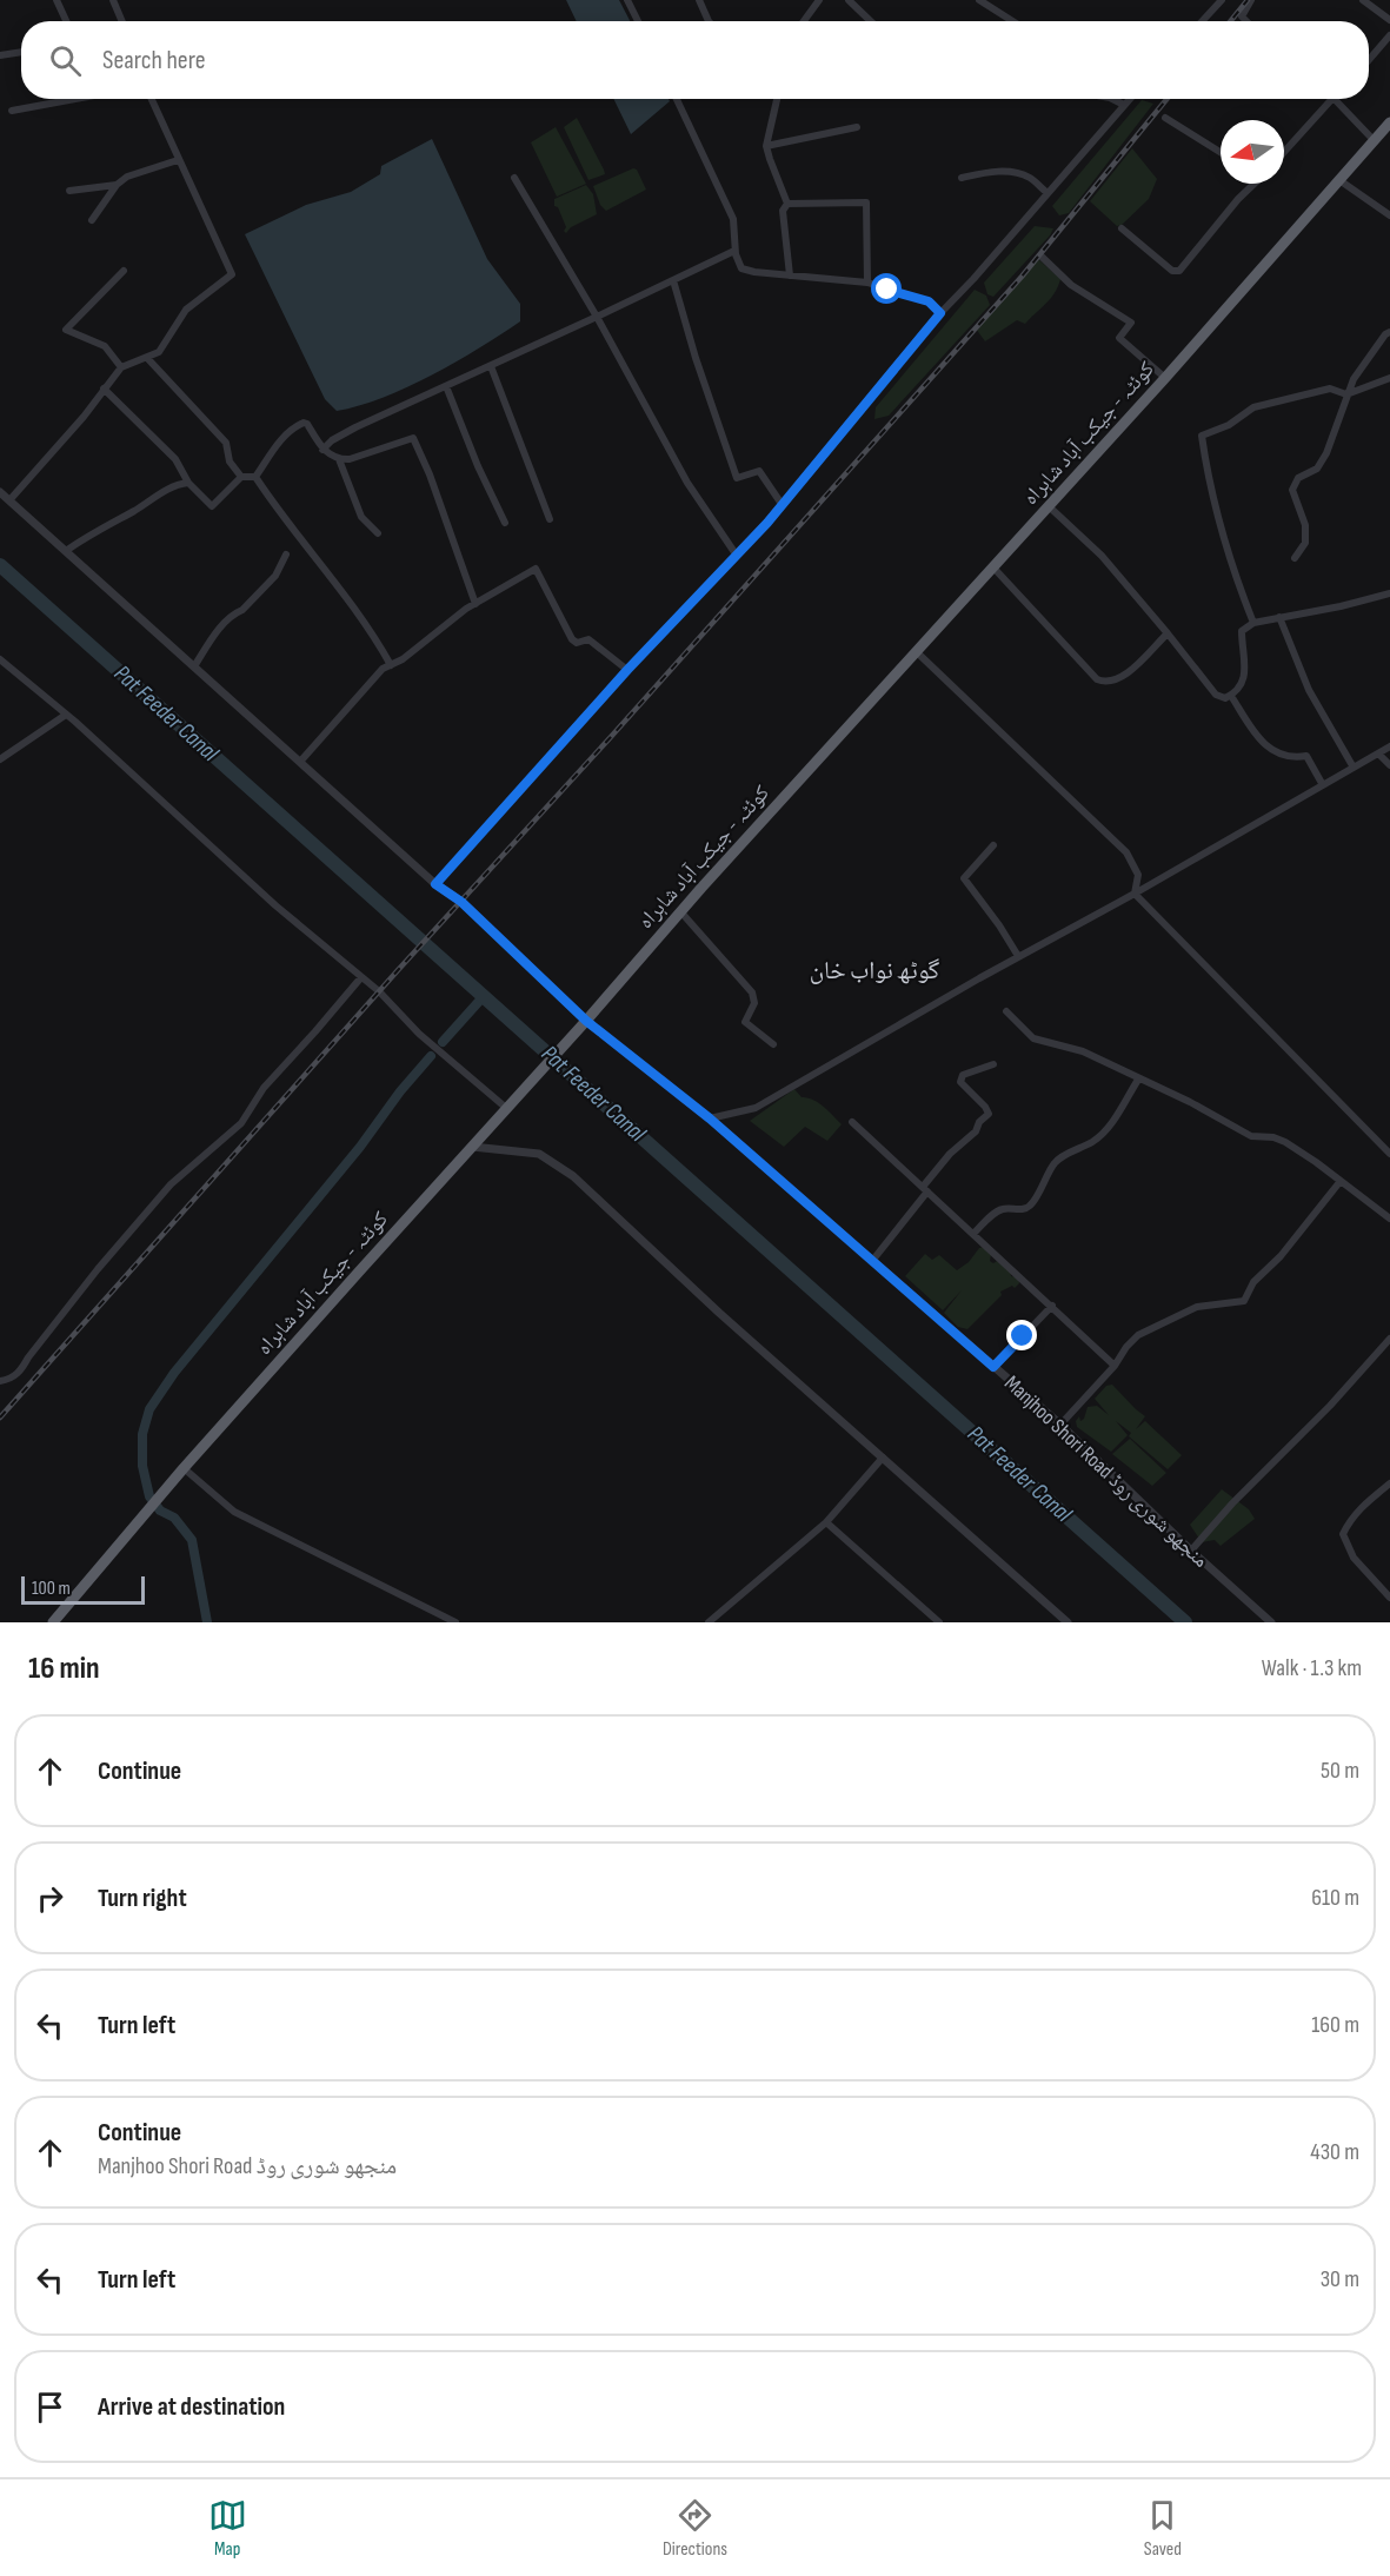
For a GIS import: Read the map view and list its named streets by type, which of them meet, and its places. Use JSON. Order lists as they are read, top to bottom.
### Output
{
  "streets": {
    "highway": ["کوئٹہ - جیکب آباد شاہراہ"],
    "street": ["Manjhoo Shori Road منجھو شوری روڈ"]
  },
  "crossings": [
    ["کوئٹہ - جیکب آباد شاہراہ", "Manjhoo Shori Road منجھو شوری روڈ"]
  ],
  "districts": ["گوٹھ نواب خان"],
  "water": ["Pat Feeder Canal"],
  "scale_bar": "100 m",
  "north": "left",
  "page": {
    "search": "Search here",
    "scale": "100 m",
    "heading": ["16 min", "Walk · 1.3 km"],
    "list": [
      ["Continue", "50 m"],
      ["Turn right", "610 m"],
      ["Turn left", "160 m"],
      ["Continue", "Manjhoo Shori Road منجھو شوری روڈ", "430 m"],
      ["Turn left", "30 m"],
      "Arrive at destination"
    ],
    "nav": ["Map", "Directions", "Saved"]
  }
}
